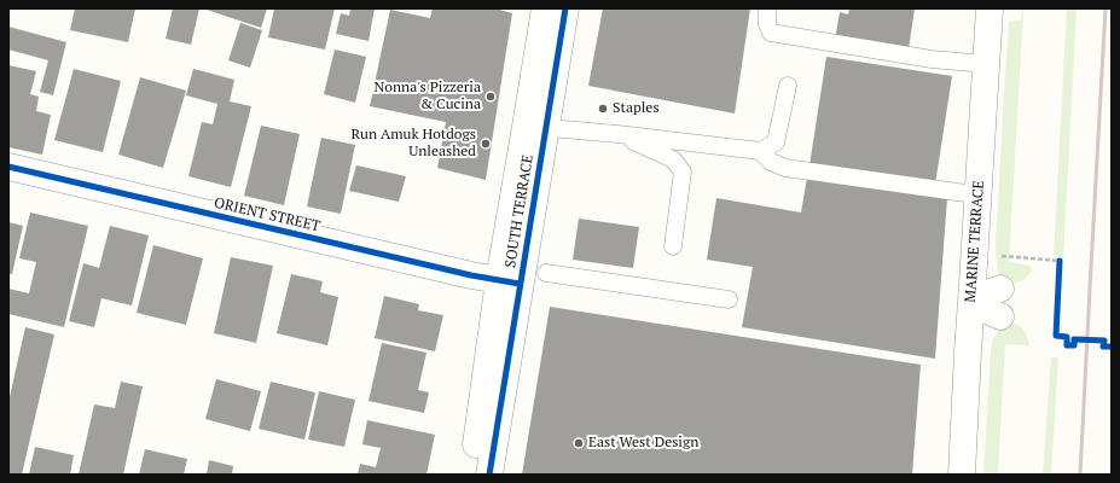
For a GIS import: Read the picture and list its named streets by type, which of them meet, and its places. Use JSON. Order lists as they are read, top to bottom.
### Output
{
  "streets": {
    "street": ["SOUTH TERRACE", "ORIENT STREET", "MARINE TERRACE"]
  },
  "crossings": [
    ["SOUTH TERRACE", "ORIENT STREET"]
  ],
  "places": [
    "Nonna's Pizzeria & Cucina",
    "Staples",
    "Run Amuk Hotdogs Unleashed",
    "East West Design"
  ]
}
